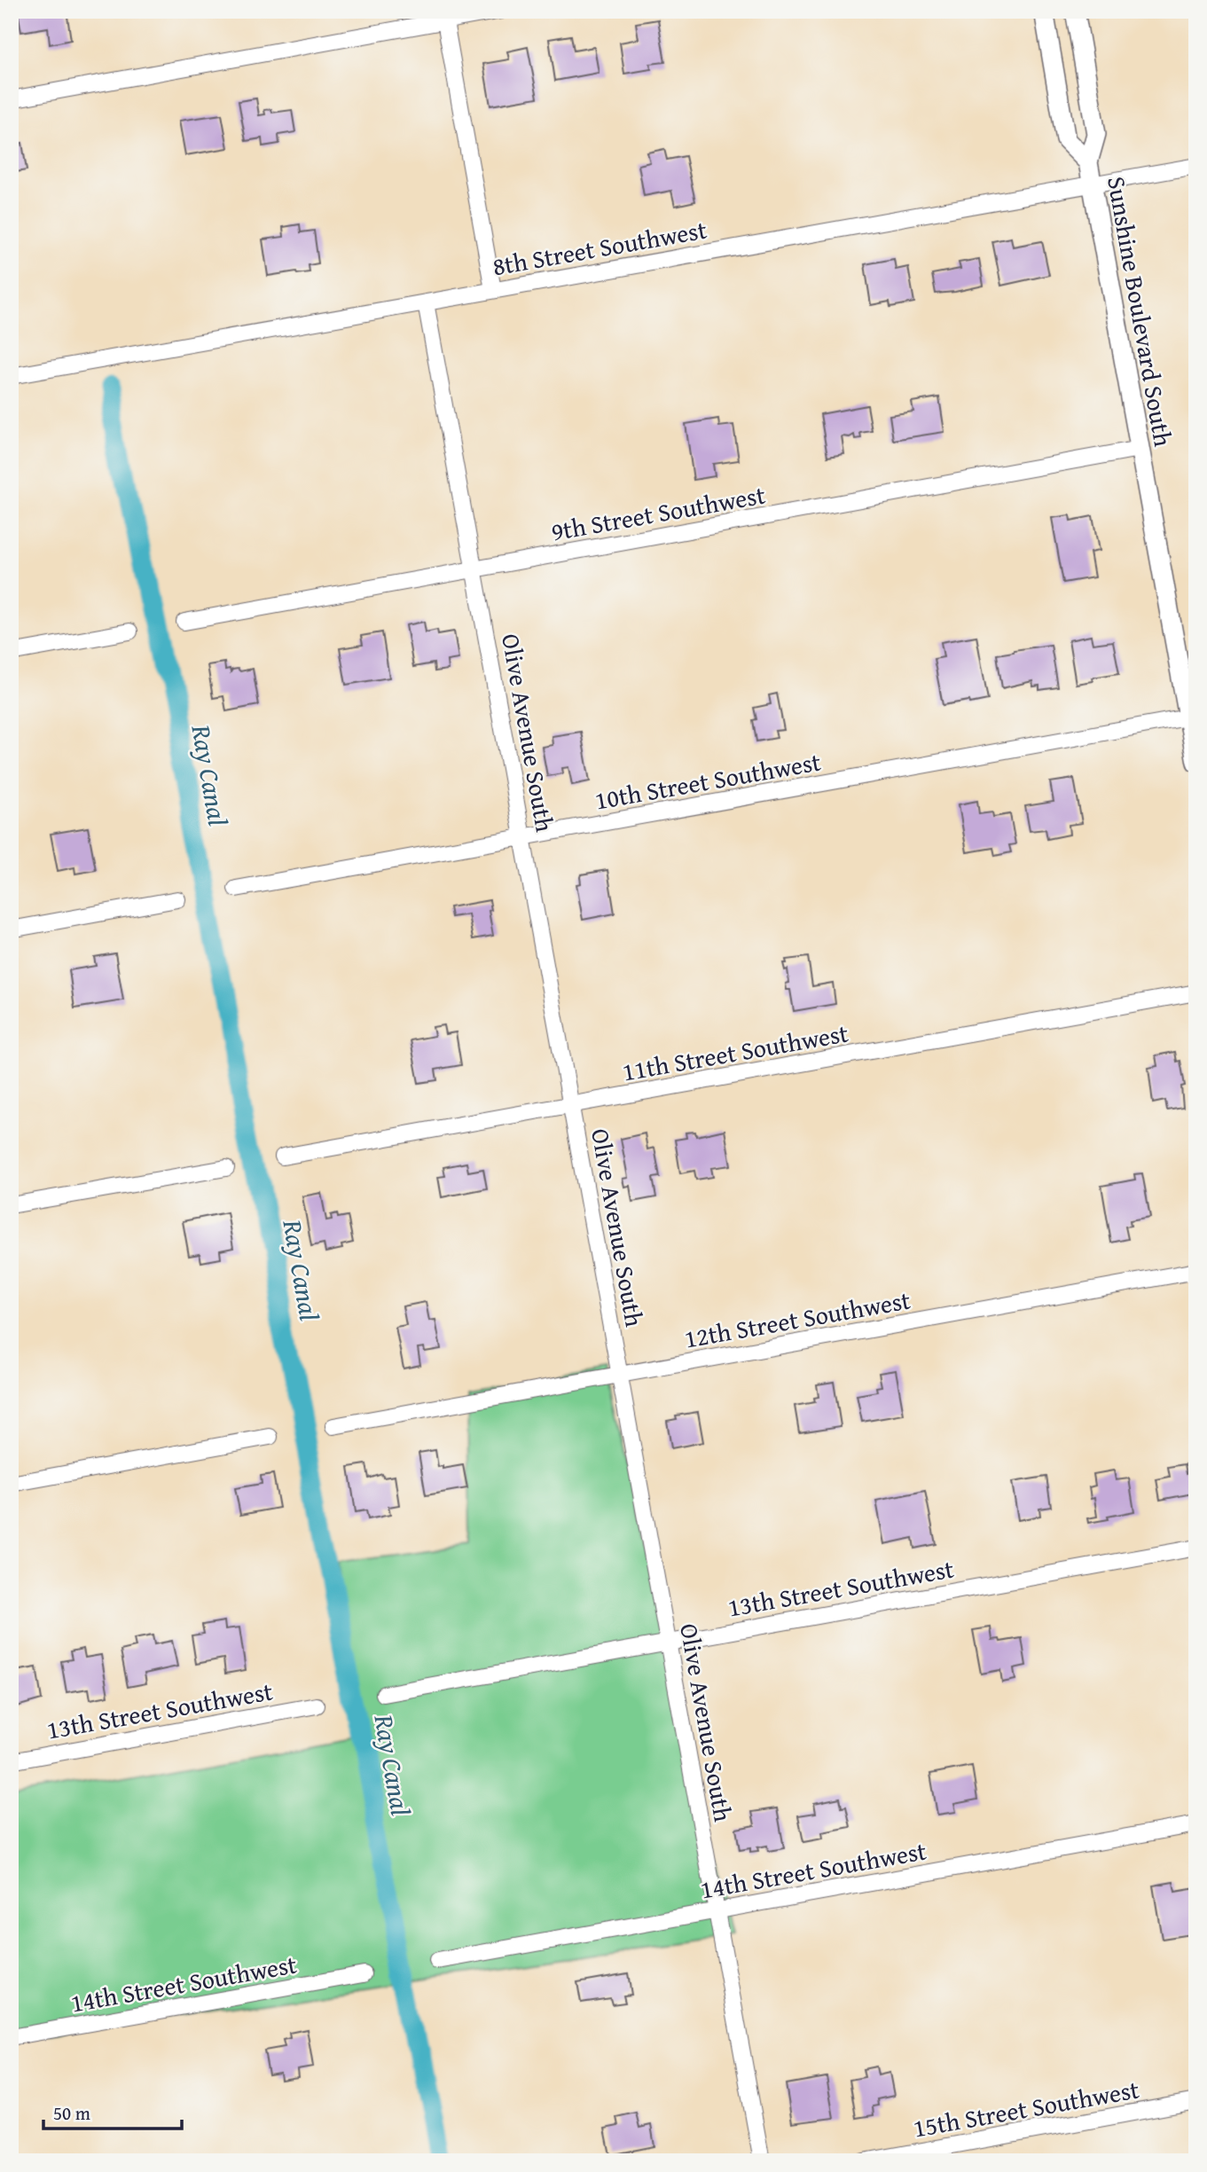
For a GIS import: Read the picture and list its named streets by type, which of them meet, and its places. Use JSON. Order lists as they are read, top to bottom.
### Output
{
  "streets": {
    "street": [
      "8th Street Southwest",
      "Sunshine Boulevard South",
      "9th Street Southwest",
      "Olive Avenue South",
      "10th Street Southwest",
      "11th Street Southwest",
      "12th Street Southwest",
      "13th Street Southwest",
      "14th Street Southwest",
      "15th Street Southwest"
    ]
  },
  "crossings": [
    ["8th Street Southwest", "Sunshine Boulevard South"],
    ["8th Street Southwest", "Olive Avenue South"],
    ["Sunshine Boulevard South", "9th Street Southwest"],
    ["Sunshine Boulevard South", "10th Street Southwest"],
    ["9th Street Southwest", "Olive Avenue South"],
    ["Olive Avenue South", "10th Street Southwest"],
    ["Olive Avenue South", "11th Street Southwest"],
    ["Olive Avenue South", "12th Street Southwest"],
    ["Olive Avenue South", "13th Street Southwest"],
    ["Olive Avenue South", "14th Street Southwest"]
  ],
  "water": ["Ray Canal"],
  "scale_bar": "50 m"
}
